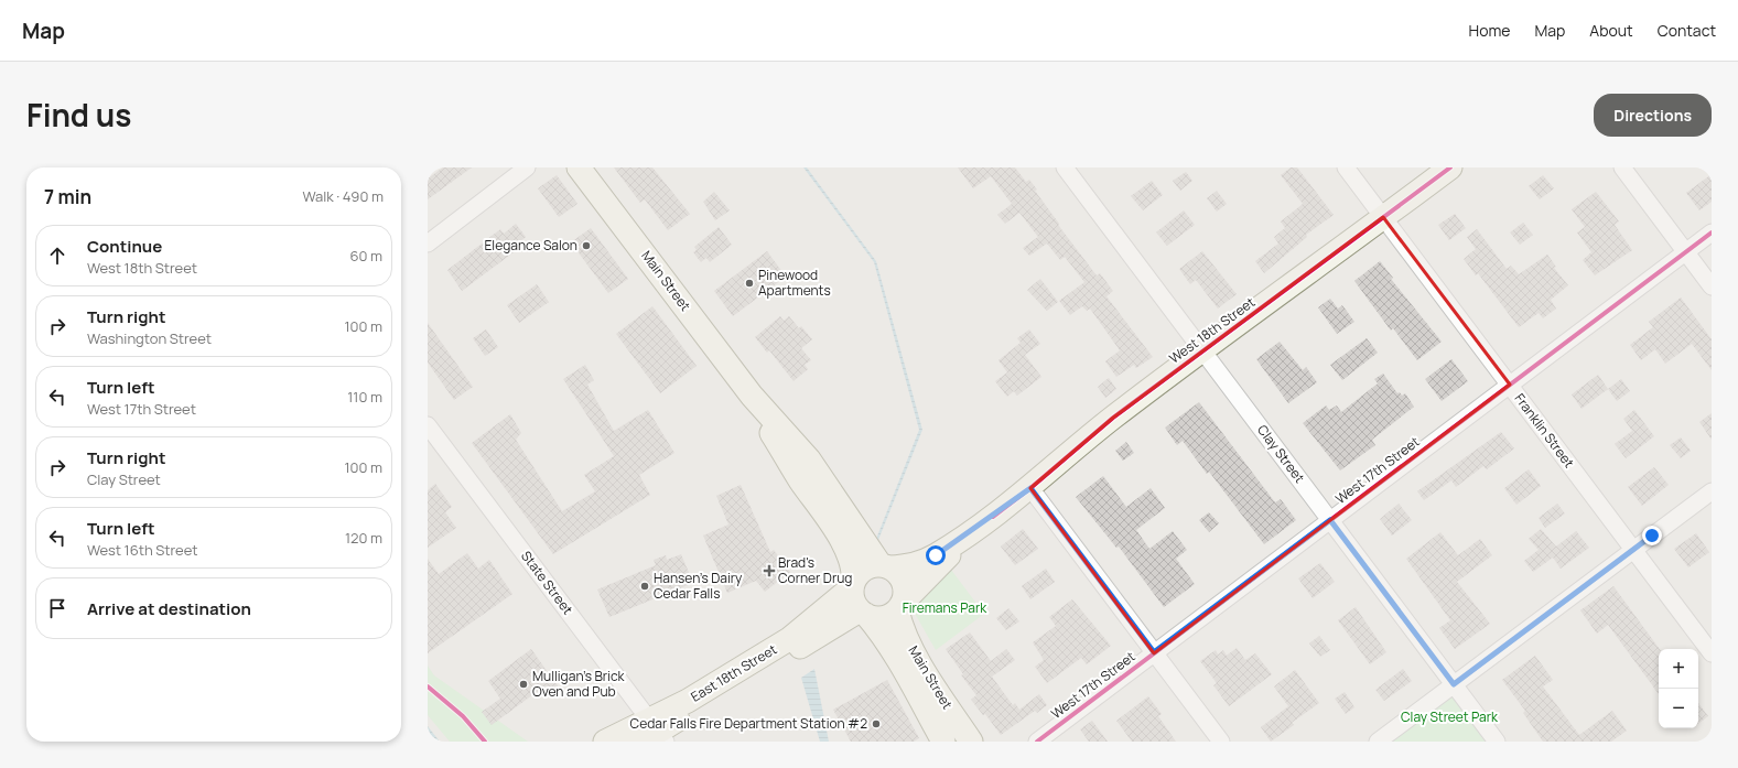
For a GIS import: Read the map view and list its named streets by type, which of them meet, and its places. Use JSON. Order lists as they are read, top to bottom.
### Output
{
  "streets": {
    "main road": ["Main Street", "West 18th Street", "East 18th Street"],
    "street": [
      "Franklin Street",
      "Clay Street",
      "West 17th Street",
      "State Street"
    ]
  },
  "crossings": [
    ["Main Street", "West 18th Street"],
    ["Main Street", "East 18th Street"],
    ["West 18th Street", "Franklin Street"],
    ["West 18th Street", "Clay Street"],
    ["West 18th Street", "East 18th Street"],
    ["Franklin Street", "West 17th Street"],
    ["Clay Street", "West 17th Street"],
    ["State Street", "East 18th Street"]
  ],
  "parks": ["Firemans Park", "Clay Street Park"],
  "places": {
    "other": [
      "Elegance Salon",
      "Pinewood Apartments",
      "Hansen's Dairy Cedar Falls",
      "Mulligan's Brick Oven and Pub",
      "Cedar Falls Fire Department Station #2"
    ],
    "health": ["Brad's Corner Drug"]
  },
  "page": {
    "header": "Map",
    "nav": [
      "Home",
      "Map",
      "About",
      "Contact"
    ],
    "title": "Find us",
    "buttons": "Directions",
    "heading": ["7 min", "Walk · 490 m"],
    "list": [
      ["Continue", "West 18th Street", "60 m"],
      ["Turn right", "Washington Street", "100 m"],
      ["Turn left", "West 17th Street", "110 m"],
      ["Turn right", "Clay Street", "100 m"],
      ["Turn left", "West 16th Street", "120 m"],
      "Arrive at destination"
    ],
    "map_buttons": ["+", "−"]
  }
}
